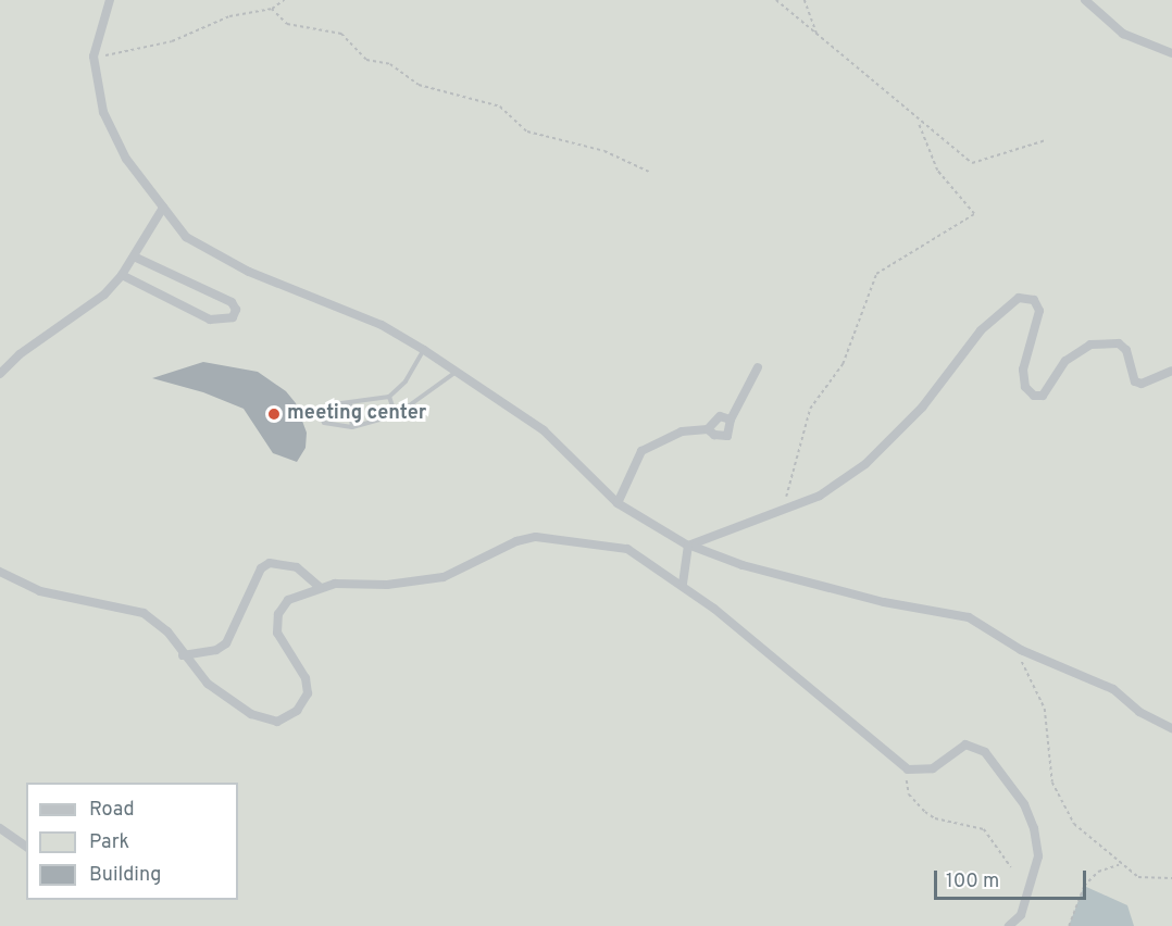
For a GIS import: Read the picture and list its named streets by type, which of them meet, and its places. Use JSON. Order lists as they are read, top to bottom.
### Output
{
  "places": ["meeting center"],
  "legend": ["Road", "Park", "Building"],
  "scale_bar": "100 m"
}
